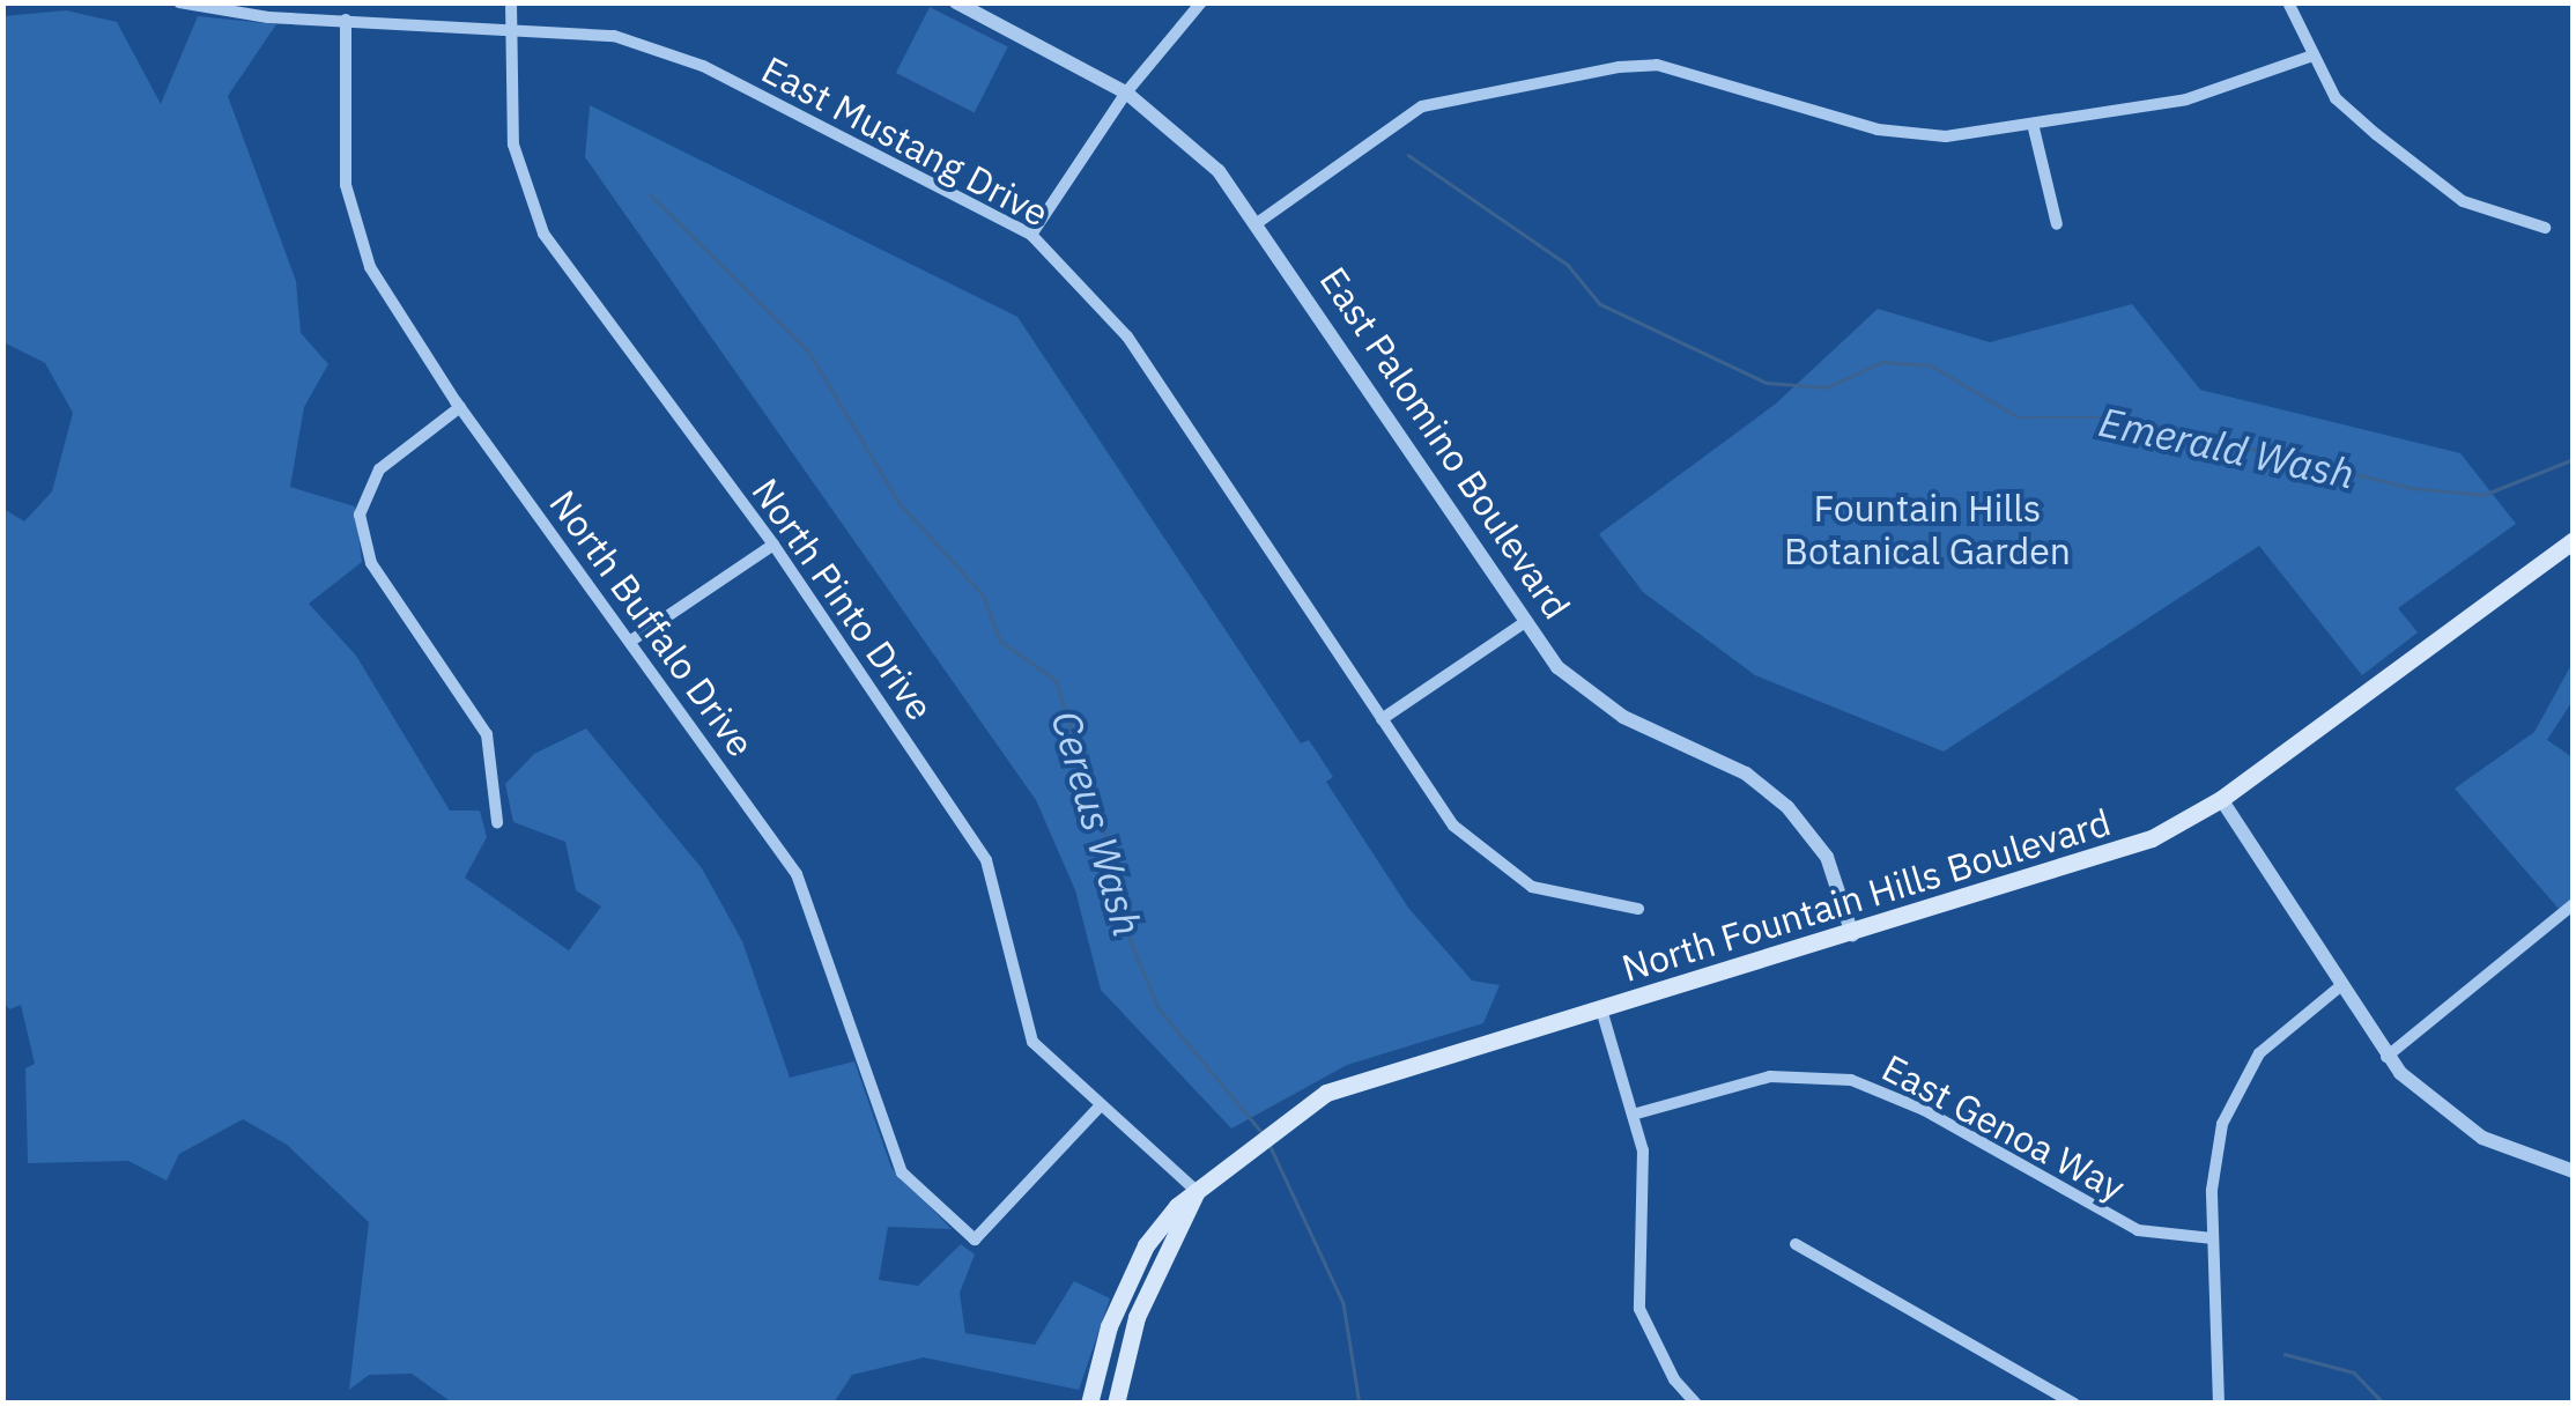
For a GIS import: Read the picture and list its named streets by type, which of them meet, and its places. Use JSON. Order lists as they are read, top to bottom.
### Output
{
  "streets": {
    "main road": ["North Fountain Hills Boulevard"],
    "street": [
      "East Mustang Drive",
      "East Palomino Boulevard",
      "North Pinto Drive",
      "North Buffalo Drive",
      "East Genoa Way"
    ]
  },
  "crossings": [
    ["East Mustang Drive", "North Pinto Drive"],
    ["East Mustang Drive", "North Buffalo Drive"],
    ["East Palomino Boulevard", "North Fountain Hills Boulevard"],
    ["North Pinto Drive", "North Buffalo Drive"],
    ["North Pinto Drive", "North Fountain Hills Boulevard"]
  ],
  "water": ["Emerald Wash", "Cereus Wash"],
  "parks": ["Fountain Hills Botanical Garden"]
}
